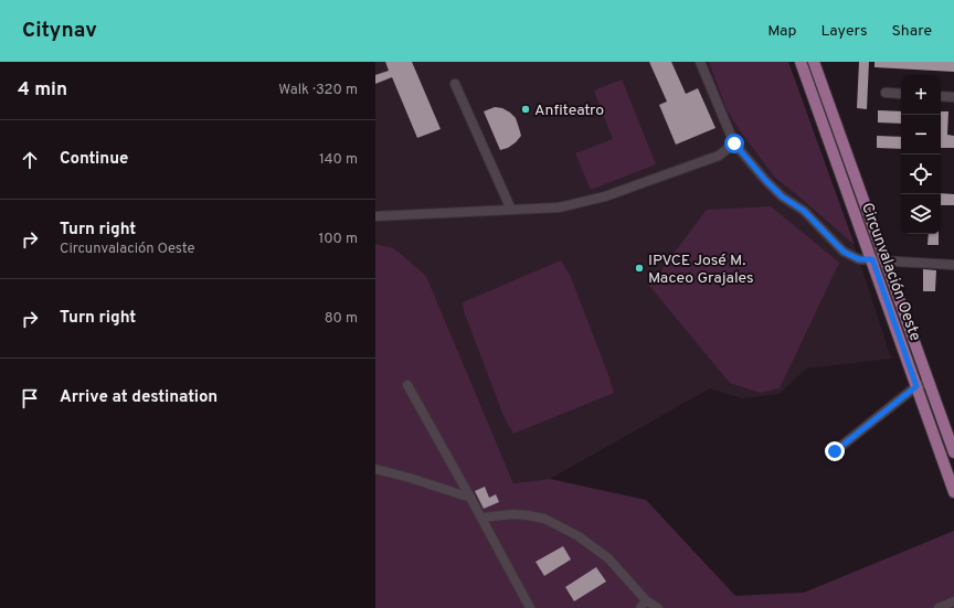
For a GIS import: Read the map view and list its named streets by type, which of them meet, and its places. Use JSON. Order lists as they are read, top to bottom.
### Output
{
  "streets": {
    "main road": ["Circunvalación Oeste"]
  },
  "places": ["Anfiteatro", "IPVCE José M. Maceo Grajales"],
  "page": {
    "header": "Citynav",
    "nav": ["Map", "Layers", "Share"],
    "heading": ["4 min", "Walk · 320 m"],
    "map_buttons": ["+", "−"],
    "list": [
      ["Continue", "140 m"],
      ["Turn right", "Circunvalación Oeste", "100 m"],
      ["Turn right", "80 m"],
      "Arrive at destination"
    ]
  }
}
